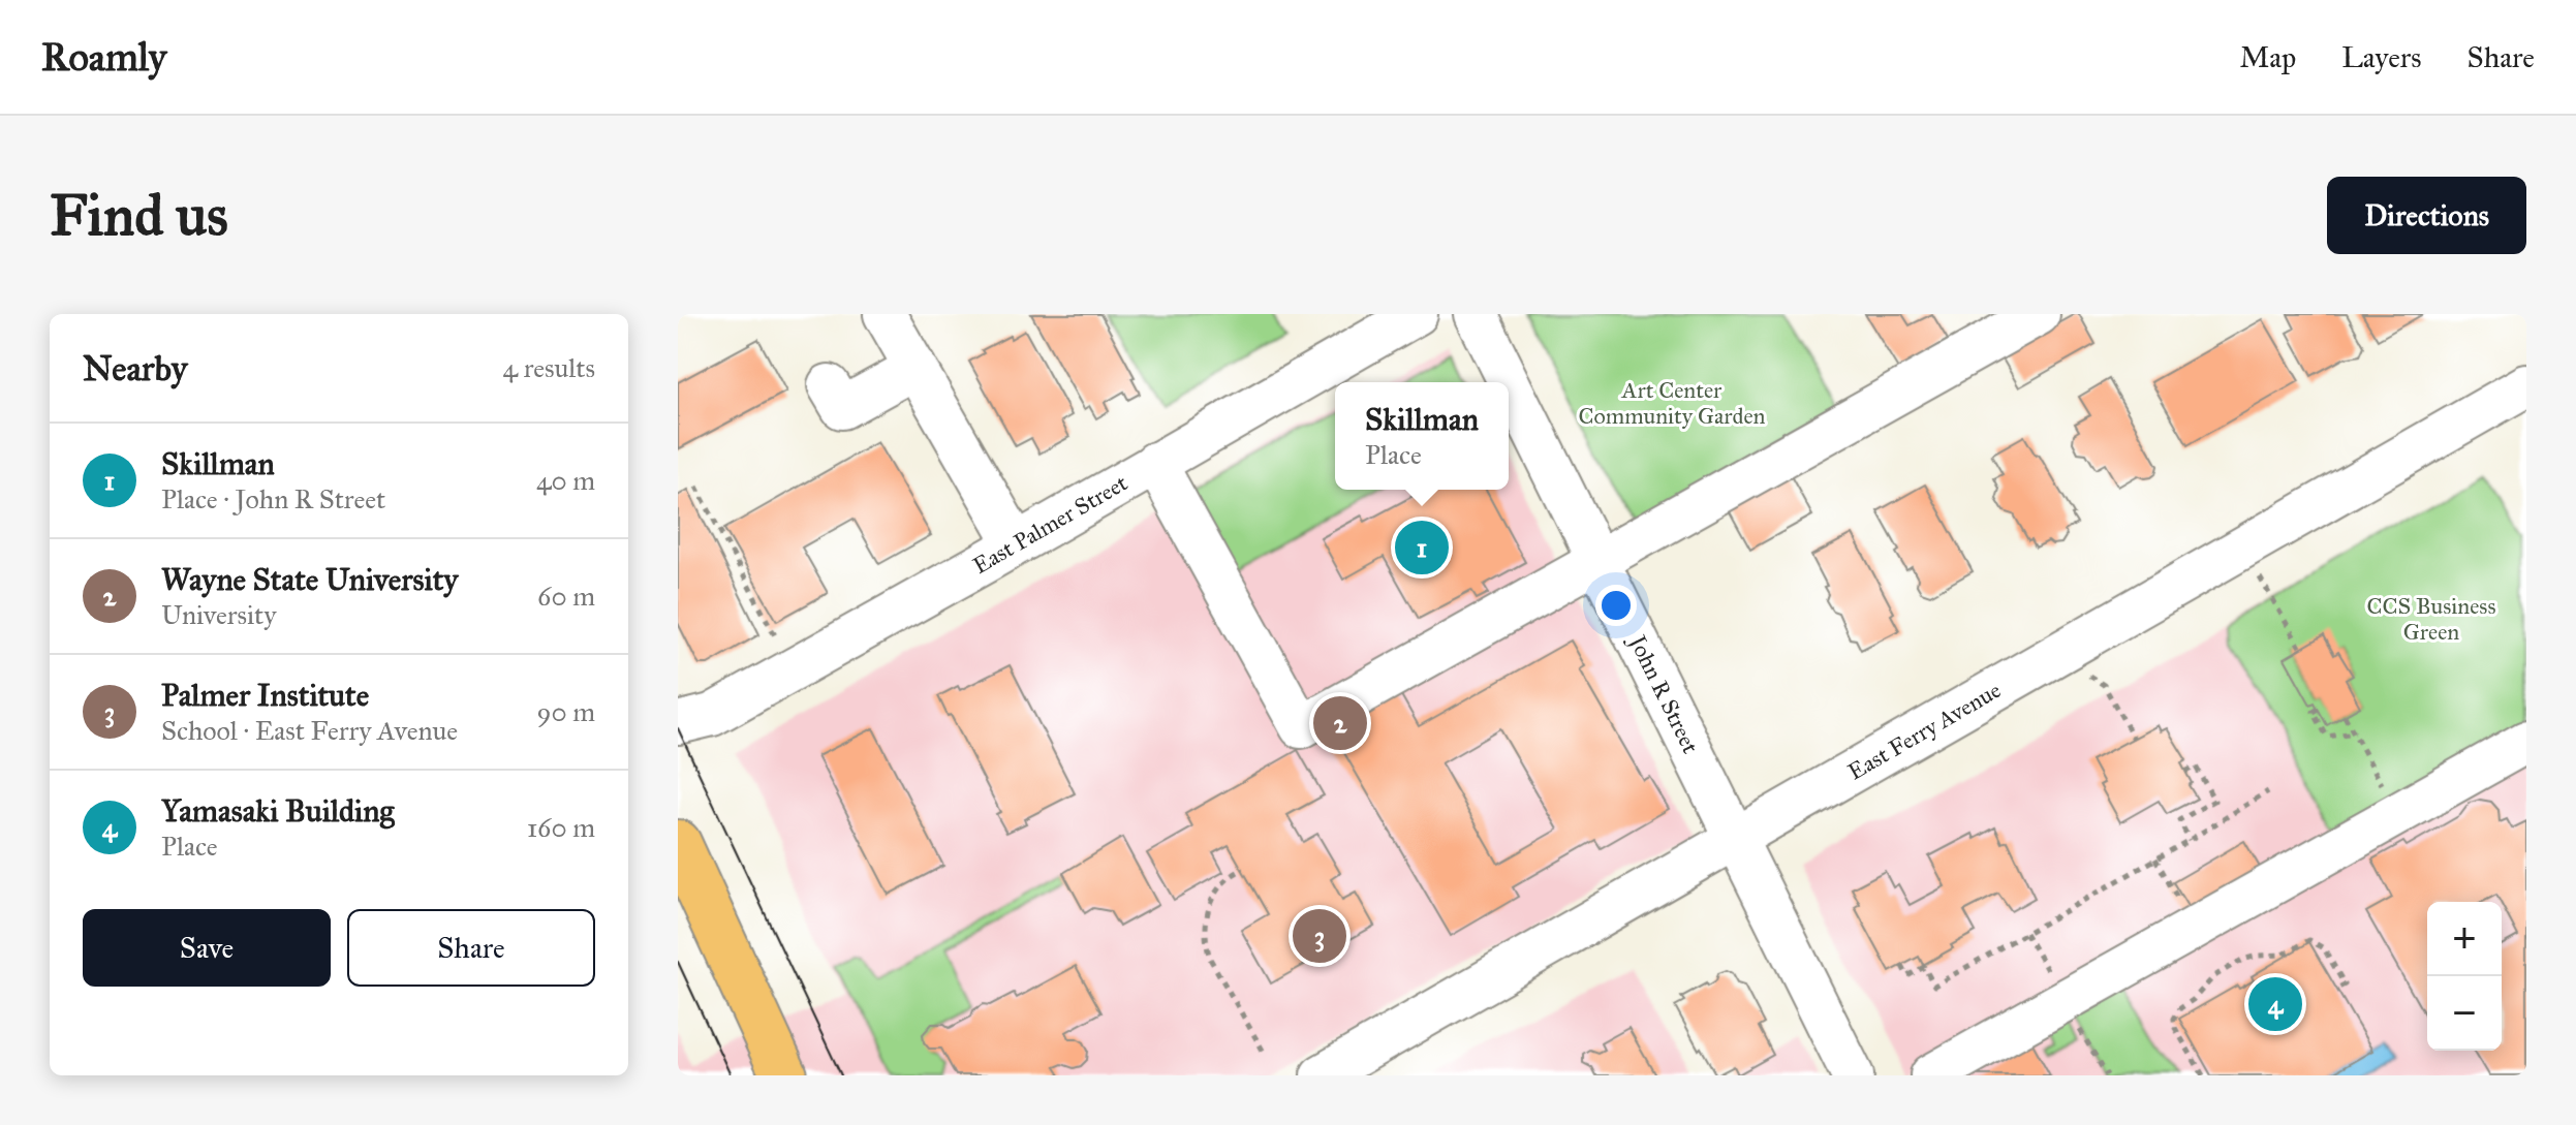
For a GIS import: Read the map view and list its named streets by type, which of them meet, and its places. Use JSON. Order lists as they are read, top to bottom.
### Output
{
  "streets": {
    "street": ["East Palmer Street", "John R Street", "East Ferry Avenue"]
  },
  "crossings": [
    ["John R Street", "East Ferry Avenue"]
  ],
  "parks": ["Art Center Community Garden", "CCS Business Green"],
  "page": {
    "header": "Roamly",
    "nav": ["Map", "Layers", "Share"],
    "buttons": [
      "Directions",
      ["Save", "Share"]
    ],
    "title": "Find us",
    "heading": ["Nearby", "4 results"],
    "popup": ["Skillman", "Place"],
    "list": [
      {
        "mark": "1",
        "name": "Skillman",
        "note": "Place · John R Street",
        "value": "40 m"
      },
      {
        "mark": "2",
        "name": "Wayne State University",
        "note": "University",
        "value": "60 m"
      },
      {
        "mark": "3",
        "name": "Palmer Institute",
        "note": "School · East Ferry Avenue",
        "value": "90 m"
      },
      {
        "mark": "4",
        "name": "Yamasaki Building",
        "note": "Place",
        "value": "160 m"
      }
    ],
    "pins": [
      "1",
      "2",
      "3",
      "4"
    ],
    "map_buttons": ["+", "−"]
  }
}
